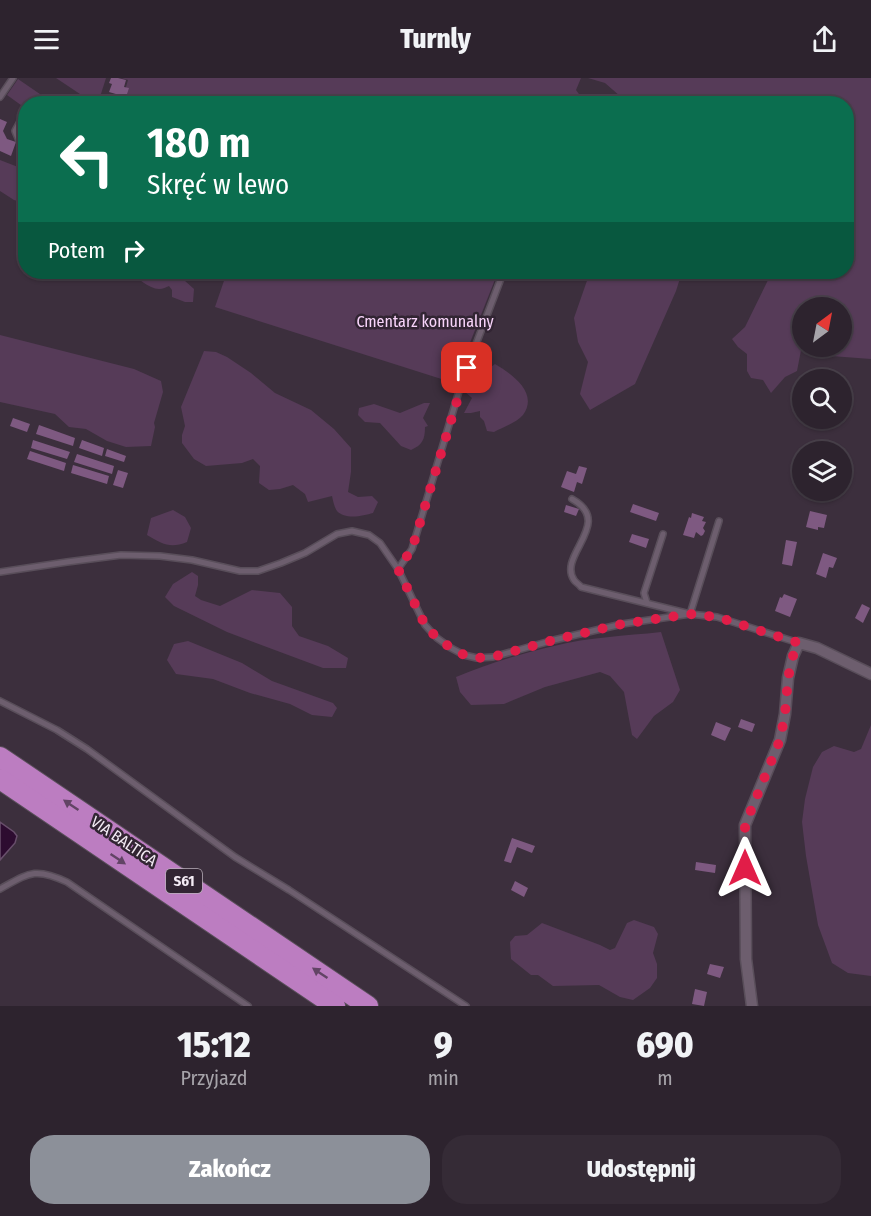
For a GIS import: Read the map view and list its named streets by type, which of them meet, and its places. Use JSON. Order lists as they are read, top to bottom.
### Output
{
  "streets": {
    "highway": ["VIA BALTICA", "S61"]
  },
  "parks": ["Cmentarz komunalny"],
  "north": "top right",
  "page": {
    "header": "Turnly",
    "turn": ["180 m", "Skręć w lewo"],
    "then": "Potem",
    "eta": [
      "15:12",
      "Przyjazd",
      "9",
      "min",
      "690",
      "m"
    ],
    "buttons": ["Zakończ", "Udostępnij"]
  }
}
